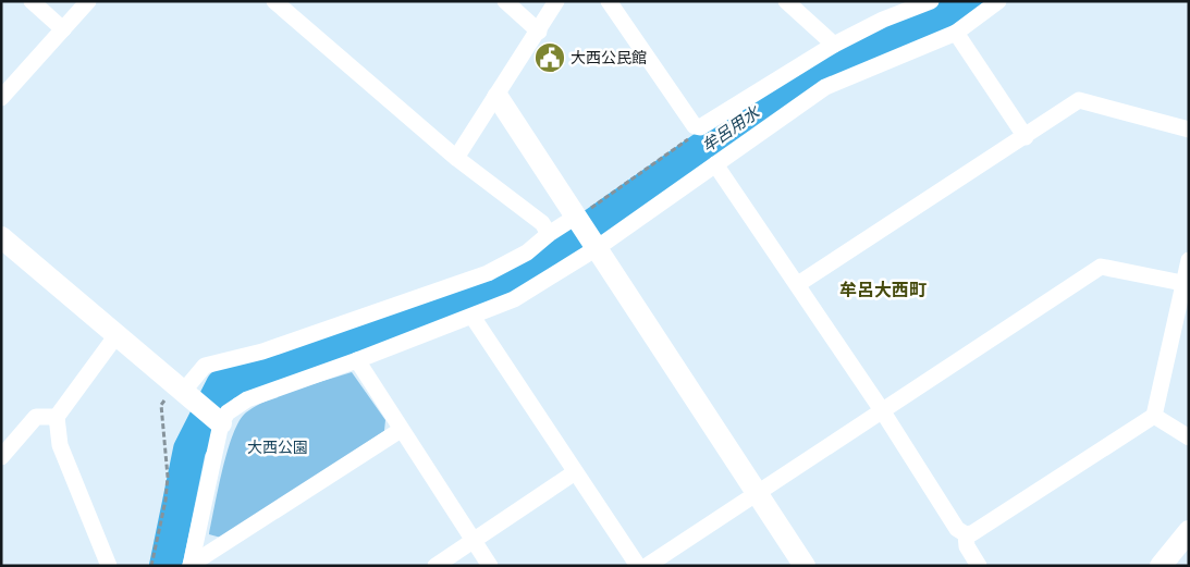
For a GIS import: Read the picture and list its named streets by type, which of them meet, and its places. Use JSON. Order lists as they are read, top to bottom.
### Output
{
  "districts": ["牟呂大西町"],
  "water": ["牟呂用水"],
  "parks": ["大西公園"],
  "places": {
    "public building": ["大西公民館"]
  }
}
